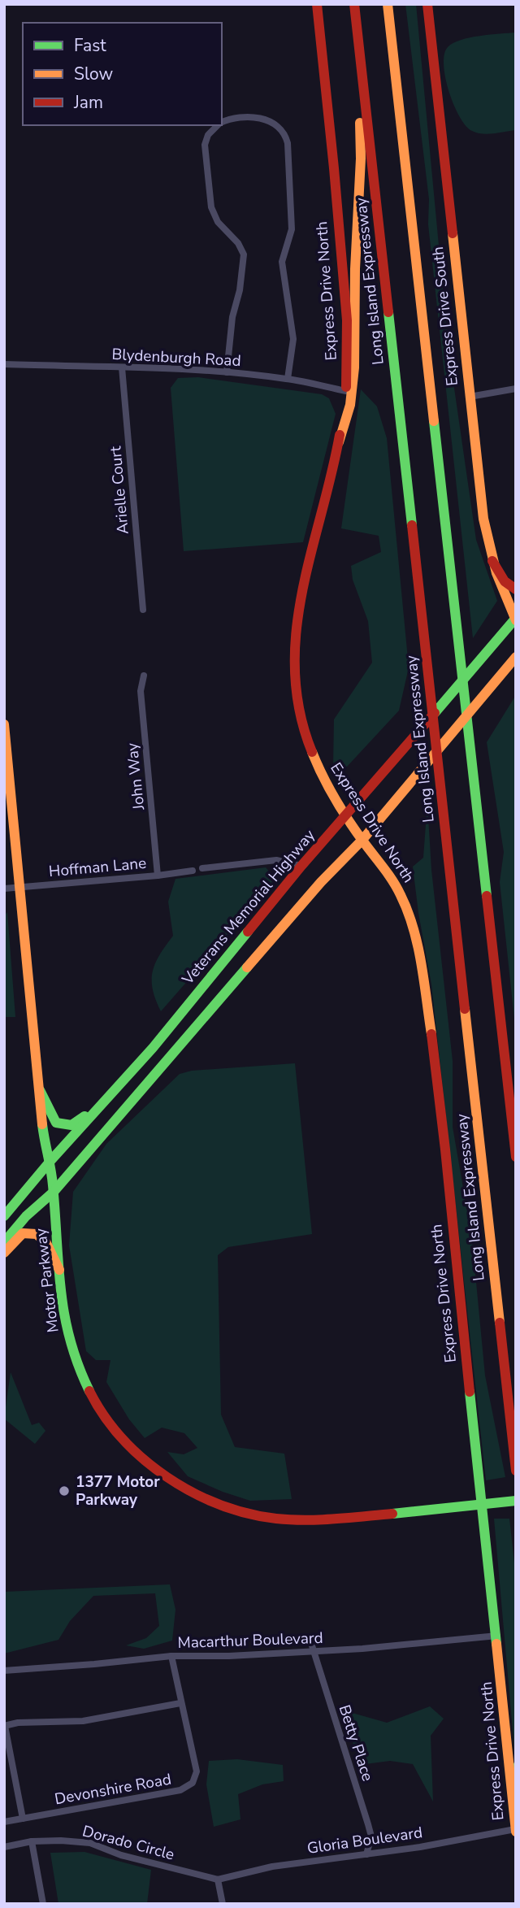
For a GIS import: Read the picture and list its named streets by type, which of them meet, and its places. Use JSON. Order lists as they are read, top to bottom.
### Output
{
  "streets": {
    "main road": [
      "Long Island Expressway",
      "Express Drive North",
      "Express Drive South",
      "Veterans Memorial Highway",
      "Motor Parkway"
    ],
    "street": [
      "Blydenburgh Road",
      "Arielle Court",
      "John Way",
      "Hoffman Lane",
      "Macarthur Boulevard",
      "Betty Place",
      "Devonshire Road",
      "Gloria Boulevard",
      "Dorado Circle"
    ]
  },
  "crossings": [
    ["Express Drive North", "Blydenburgh Road"],
    ["Express Drive North", "Veterans Memorial Highway"],
    ["Express Drive North", "Motor Parkway"],
    ["Express Drive North", "Macarthur Boulevard"],
    ["Express Drive North", "Gloria Boulevard"],
    ["Express Drive South", "Veterans Memorial Highway"],
    ["Blydenburgh Road", "Arielle Court"],
    ["John Way", "Hoffman Lane"],
    ["Hoffman Lane", "Motor Parkway"],
    ["Veterans Memorial Highway", "Motor Parkway"],
    ["Macarthur Boulevard", "Betty Place"],
    ["Macarthur Boulevard", "Devonshire Road"],
    ["Betty Place", "Gloria Boulevard"],
    ["Gloria Boulevard", "Dorado Circle"]
  ],
  "places": ["1377 Motor Parkway"],
  "legend": ["Fast", "Slow", "Jam"]
}
